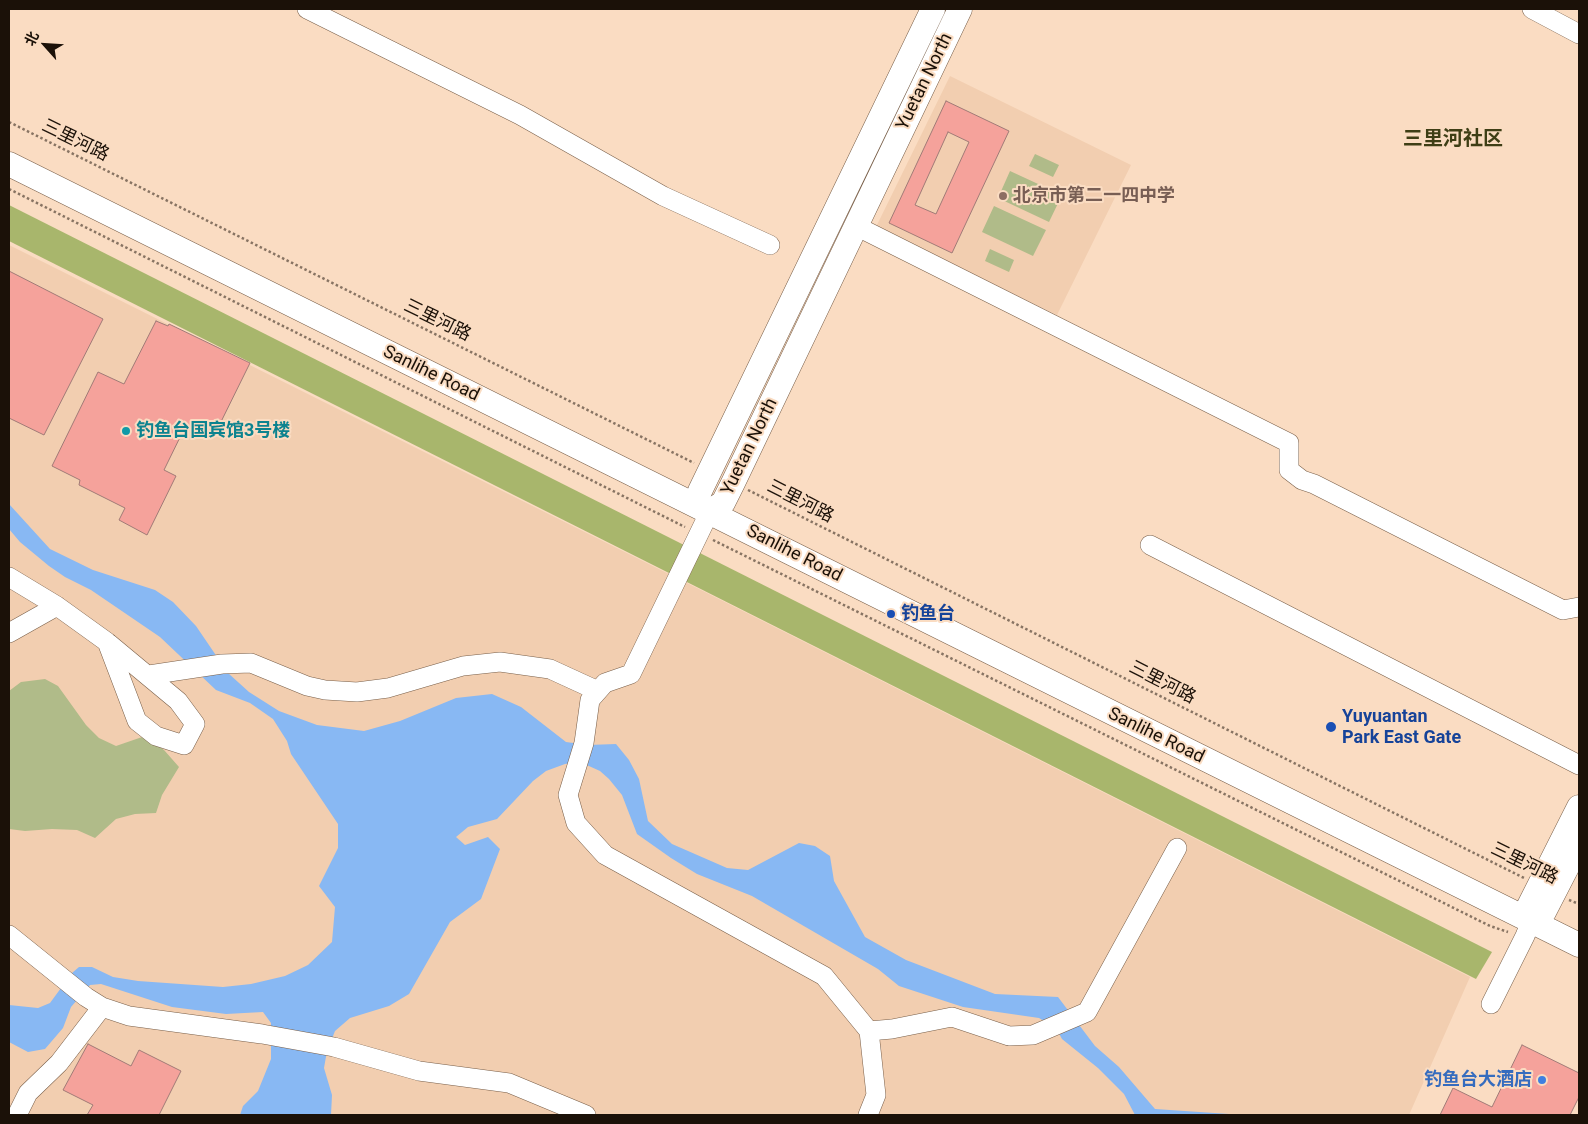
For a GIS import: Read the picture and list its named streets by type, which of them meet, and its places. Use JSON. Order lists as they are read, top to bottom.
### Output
{
  "streets": {
    "main road": ["Yuetan North", "Sanlihe Road"],
    "path": ["三里河路"]
  },
  "crossings": [
    ["Yuetan North", "三里河路"],
    ["Yuetan North", "Sanlihe Road"],
    ["三里河路", "Sanlihe Road"]
  ],
  "districts": ["三里河社区"],
  "places": [
    "北京市第二一四中学",
    "钓鱼台国宾馆3号楼",
    "钓鱼台",
    "Yuyuantan Park East Gate",
    "钓鱼台大酒店"
  ],
  "north": "top left"
}
